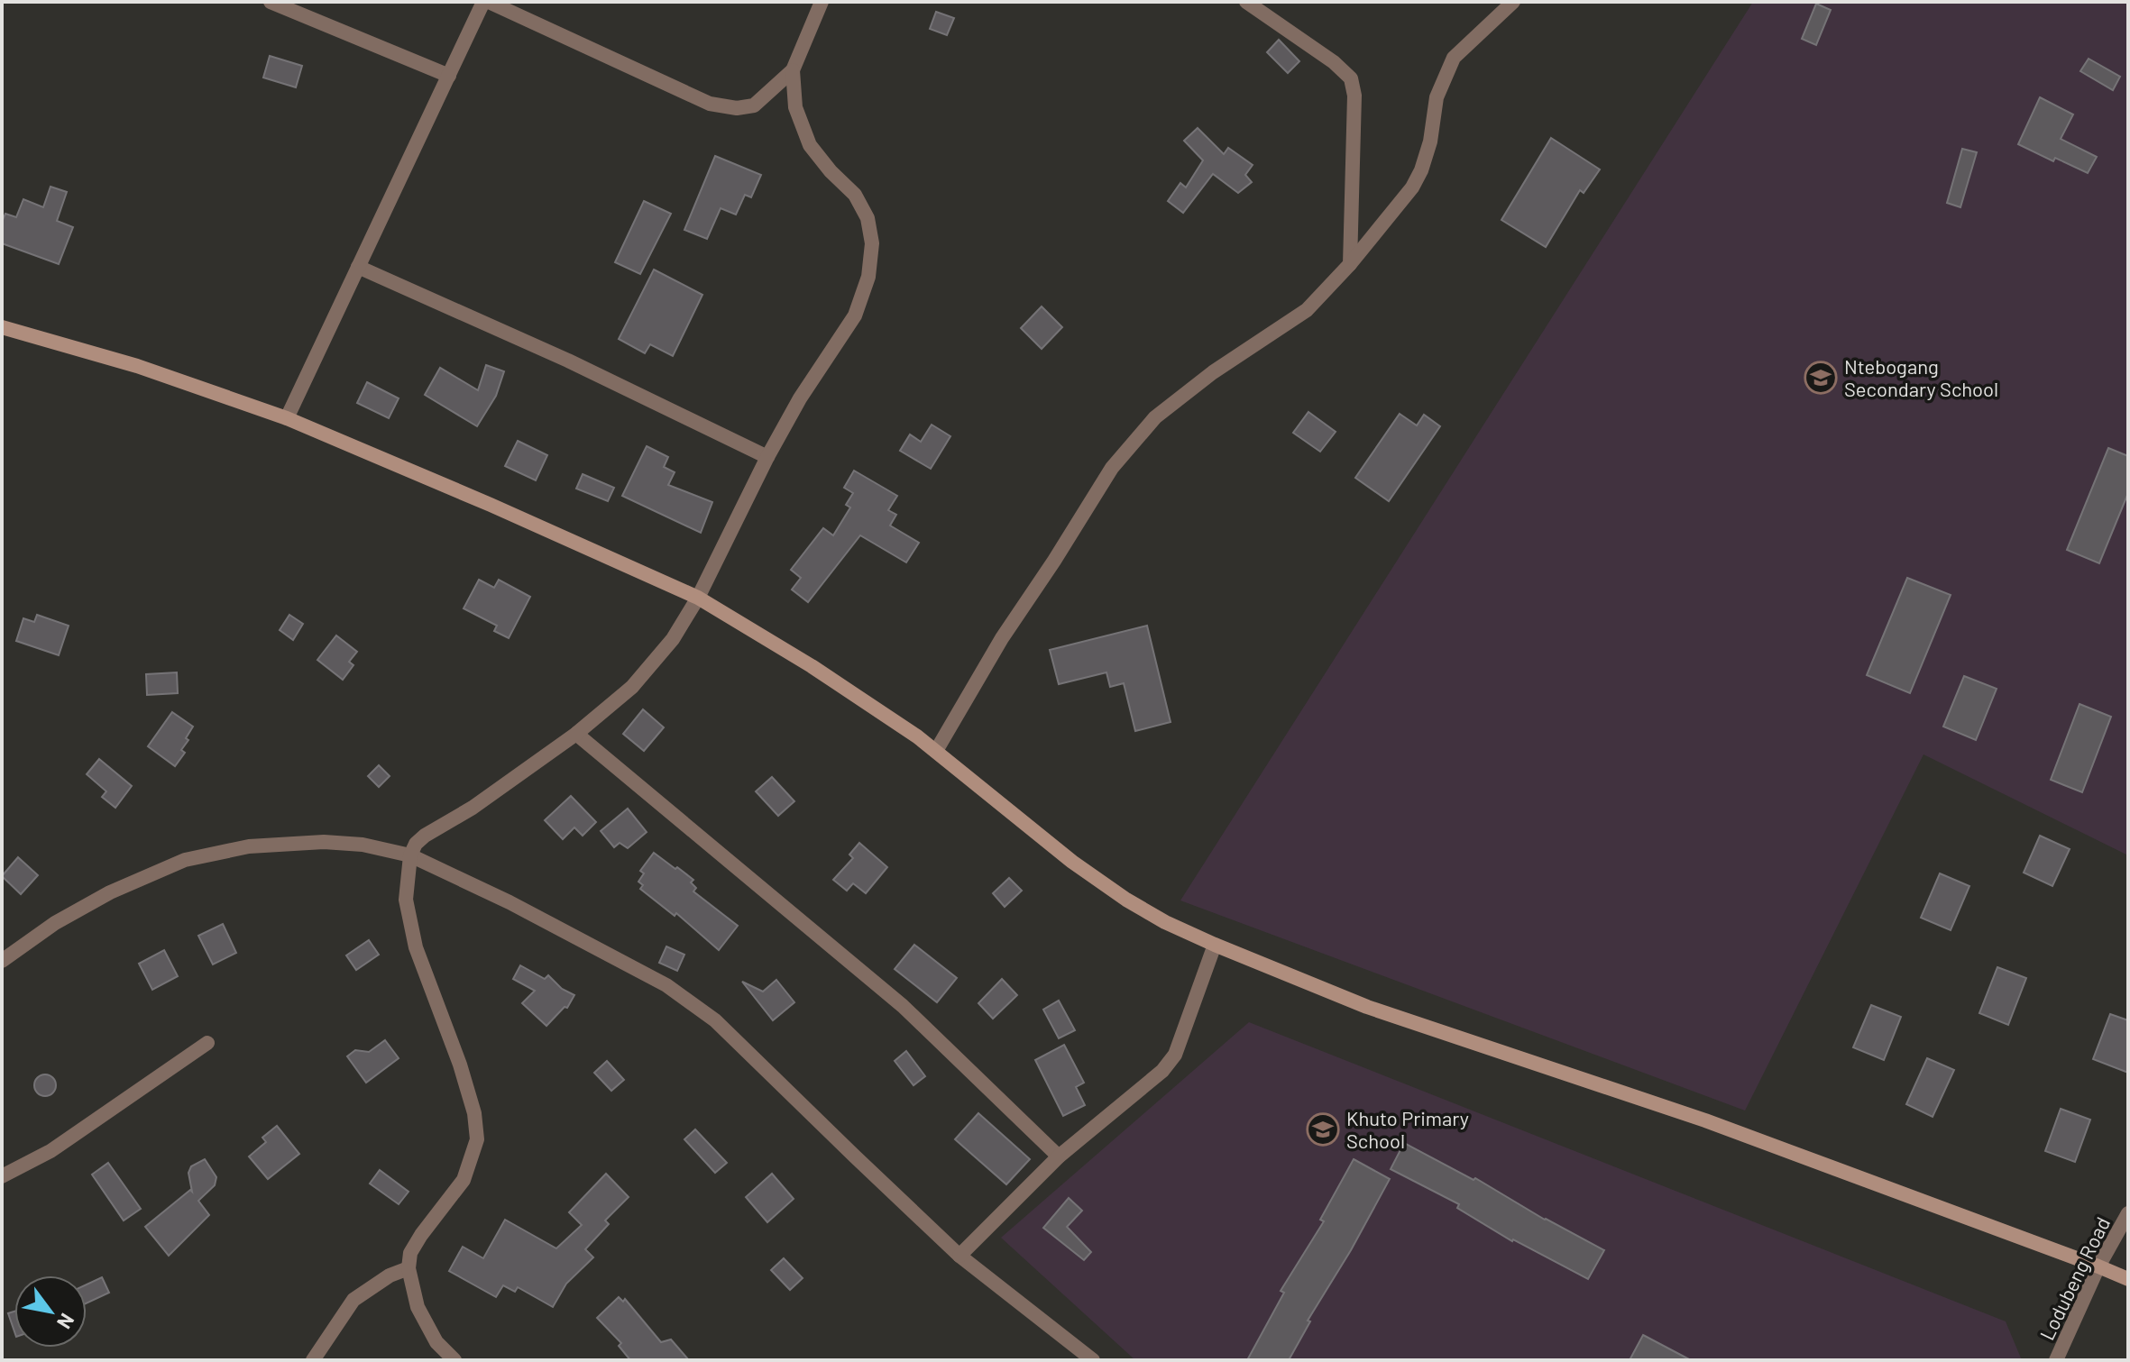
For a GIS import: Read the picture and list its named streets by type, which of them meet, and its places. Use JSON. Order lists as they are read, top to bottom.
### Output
{
  "streets": {
    "street": ["Lodubeng Road"]
  },
  "places": {
    "school or university": ["Ntebogang Secondary School", "Khuto Primary School"]
  },
  "north": "bottom right"
}
